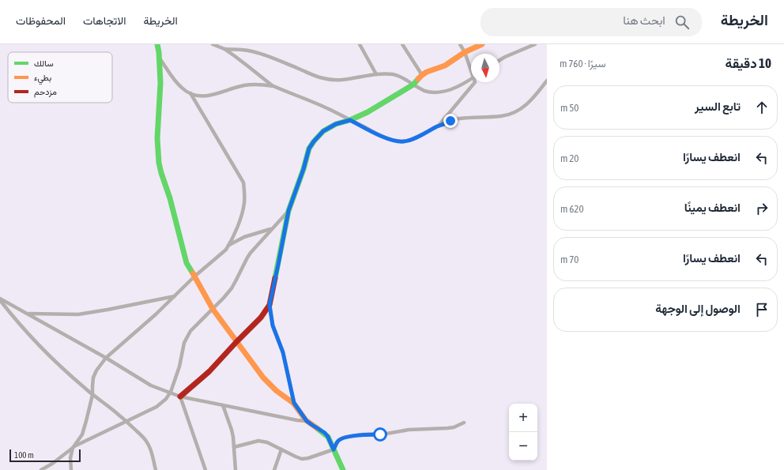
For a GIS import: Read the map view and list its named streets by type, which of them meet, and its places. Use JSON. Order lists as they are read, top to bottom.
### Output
{
  "legend": ["سالك", "بطيء", "مزدحم"],
  "scale_bar": "100 m",
  "north": "bottom",
  "page": {
    "header": "الخريطة",
    "search": "ابحث هنا",
    "nav": ["الخريطة", "الاتجاهات", "المحفوظات"],
    "heading": ["10 دقيقة", "سيرًا · 760 m"],
    "list": [
      ["تابع السير", "50 m"],
      ["انعطف يسارًا", "20 m"],
      ["انعطف يمينًا", "620 m"],
      ["انعطف يسارًا", "70 m"],
      "الوصول إلى الوجهة"
    ],
    "map_buttons": ["+", "−"],
    "scale": "100 m"
  }
}
